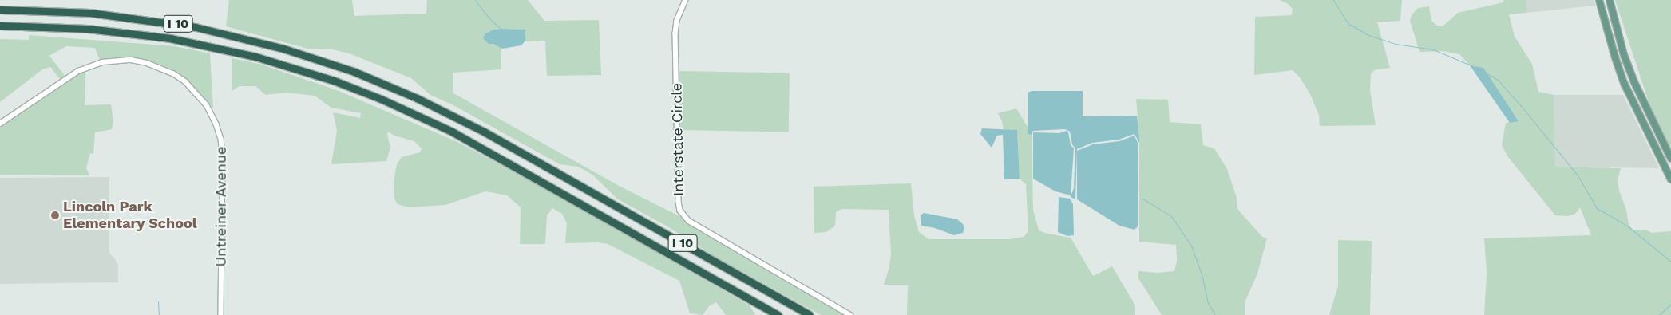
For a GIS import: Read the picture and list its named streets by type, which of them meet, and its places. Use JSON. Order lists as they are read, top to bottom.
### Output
{
  "streets": {
    "highway": ["I 10"],
    "street": ["Interstate Circle", "Untreiner Avenue"]
  },
  "places": ["Lincoln Park Elementary School"]
}
